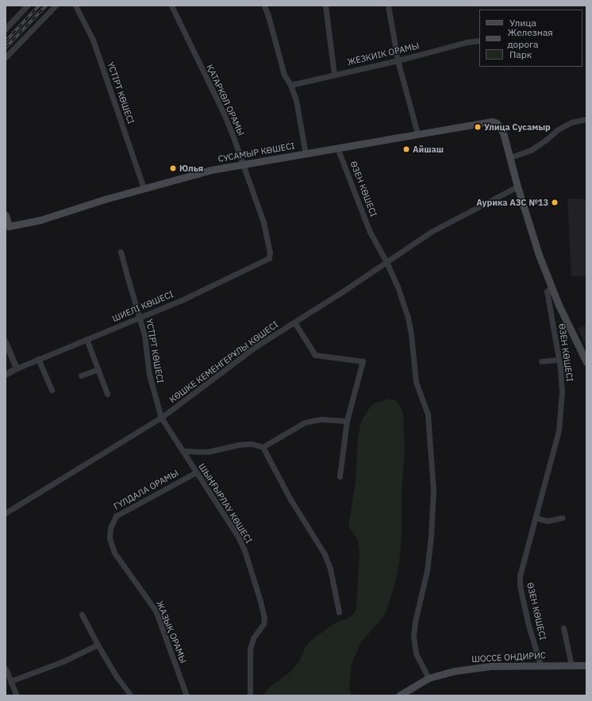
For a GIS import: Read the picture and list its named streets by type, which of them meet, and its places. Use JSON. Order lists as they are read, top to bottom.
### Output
{
  "streets": {
    "main road": ["СУСАМЫР КӨШЕСІ", "ШОССЕ ОНДИРИС"],
    "street": [
      "ЖЕЗКИІК ОРАМЫ",
      "ҮСТІРТ КӨШЕСІ",
      "ҚАТАРКӨЛ ОРАМЫ",
      "ӨЗЕН КӨШЕСІ",
      "ШИЕЛІ КӨШЕСІ",
      "КӨШКЕ КЕМЕНГЕРҰЛЫ КӨШЕСІ",
      "ГҮЛДАЛА ОРАМЫ",
      "ШЫҢҒЫРЛАУ КӨШЕСІ",
      "ЖАЗЫҚ ОРАМЫ"
    ]
  },
  "crossings": [
    ["ҮСТІРТ КӨШЕСІ", "СУСАМЫР КӨШЕСІ"],
    ["ҮСТІРТ КӨШЕСІ", "ШИЕЛІ КӨШЕСІ"],
    ["ҮСТІРТ КӨШЕСІ", "КӨШКЕ КЕМЕНГЕРҰЛЫ КӨШЕСІ"],
    ["ҮСТІРТ КӨШЕСІ", "ШЫҢҒЫРЛАУ КӨШЕСІ"],
    ["ҚАТАРКӨЛ ОРАМЫ", "СУСАМЫР КӨШЕСІ"],
    ["ҚАТАРКӨЛ ОРАМЫ", "ШИЕЛІ КӨШЕСІ"],
    ["СУСАМЫР КӨШЕСІ", "ӨЗЕН КӨШЕСІ"],
    ["ӨЗЕН КӨШЕСІ", "КӨШКЕ КЕМЕНГЕРҰЛЫ КӨШЕСІ"],
    ["ӨЗЕН КӨШЕСІ", "ШОССЕ ОНДИРИС"],
    ["КӨШКЕ КЕМЕНГЕРҰЛЫ КӨШЕСІ", "ШЫҢҒЫРЛАУ КӨШЕСІ"],
    ["ГҮЛДАЛА ОРАМЫ", "ШЫҢҒЫРЛАУ КӨШЕСІ"],
    ["ГҮЛДАЛА ОРАМЫ", "ЖАЗЫҚ ОРАМЫ"]
  ],
  "places": [
    "Улица Сусамыр",
    "Айшаш",
    "Юлья",
    "Аурика АЗС №13"
  ],
  "legend": ["Улица", "Железная дорога", "Парк"]
}
